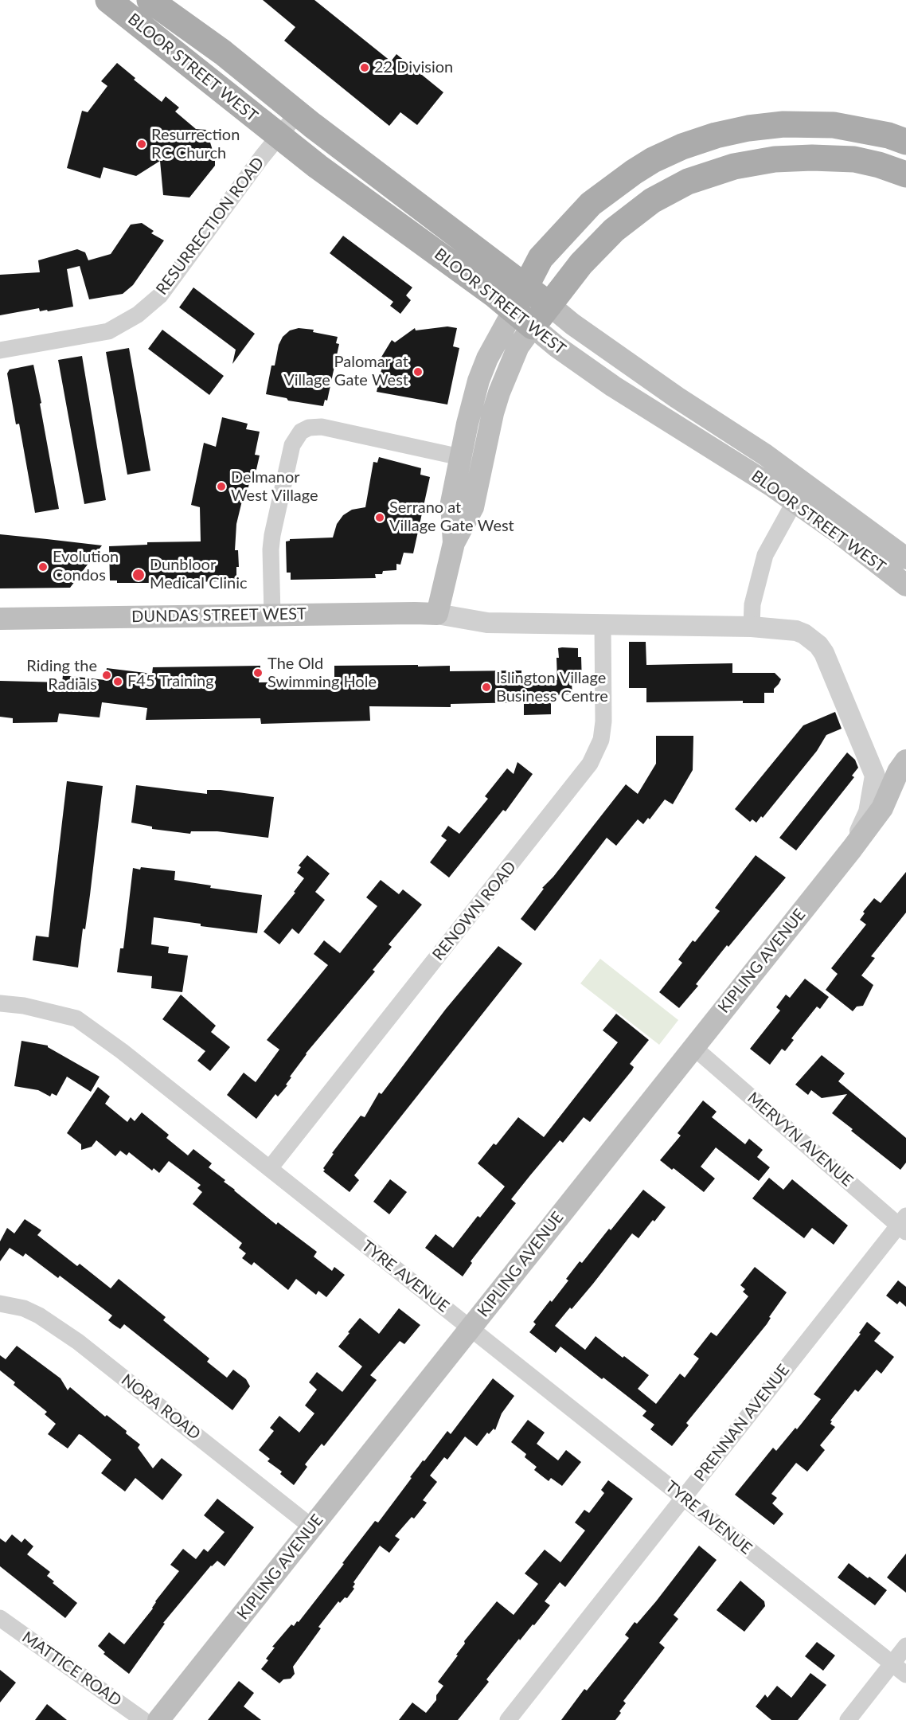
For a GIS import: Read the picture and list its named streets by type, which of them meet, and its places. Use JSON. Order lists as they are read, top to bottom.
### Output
{
  "streets": {
    "main road": ["BLOOR STREET WEST", "DUNDAS STREET WEST", "KIPLING AVENUE"],
    "street": [
      "RESURRECTION ROAD",
      "RENOWN ROAD",
      "MERVYN AVENUE",
      "TYRE AVENUE",
      "NORA ROAD",
      "PRENNAN AVENUE",
      "MATTICE ROAD"
    ]
  },
  "crossings": [
    ["BLOOR STREET WEST", "RESURRECTION ROAD"],
    ["DUNDAS STREET WEST", "RENOWN ROAD"],
    ["DUNDAS STREET WEST", "KIPLING AVENUE"],
    ["RENOWN ROAD", "TYRE AVENUE"],
    ["KIPLING AVENUE", "MERVYN AVENUE"],
    ["KIPLING AVENUE", "TYRE AVENUE"],
    ["KIPLING AVENUE", "NORA ROAD"],
    ["MERVYN AVENUE", "PRENNAN AVENUE"],
    ["TYRE AVENUE", "PRENNAN AVENUE"]
  ],
  "places": [
    "22 Division",
    "Resurrection RC Church",
    "Palomar at Village Gate West",
    "Delmanor West Village",
    "Serrano at Village Gate West",
    "Evolution Condos",
    "Dunbloor Medical Clinic",
    "The Old Swimming Hole",
    "Riding the Radials",
    "F45 Training",
    "Islington Village Business Centre"
  ]
}
